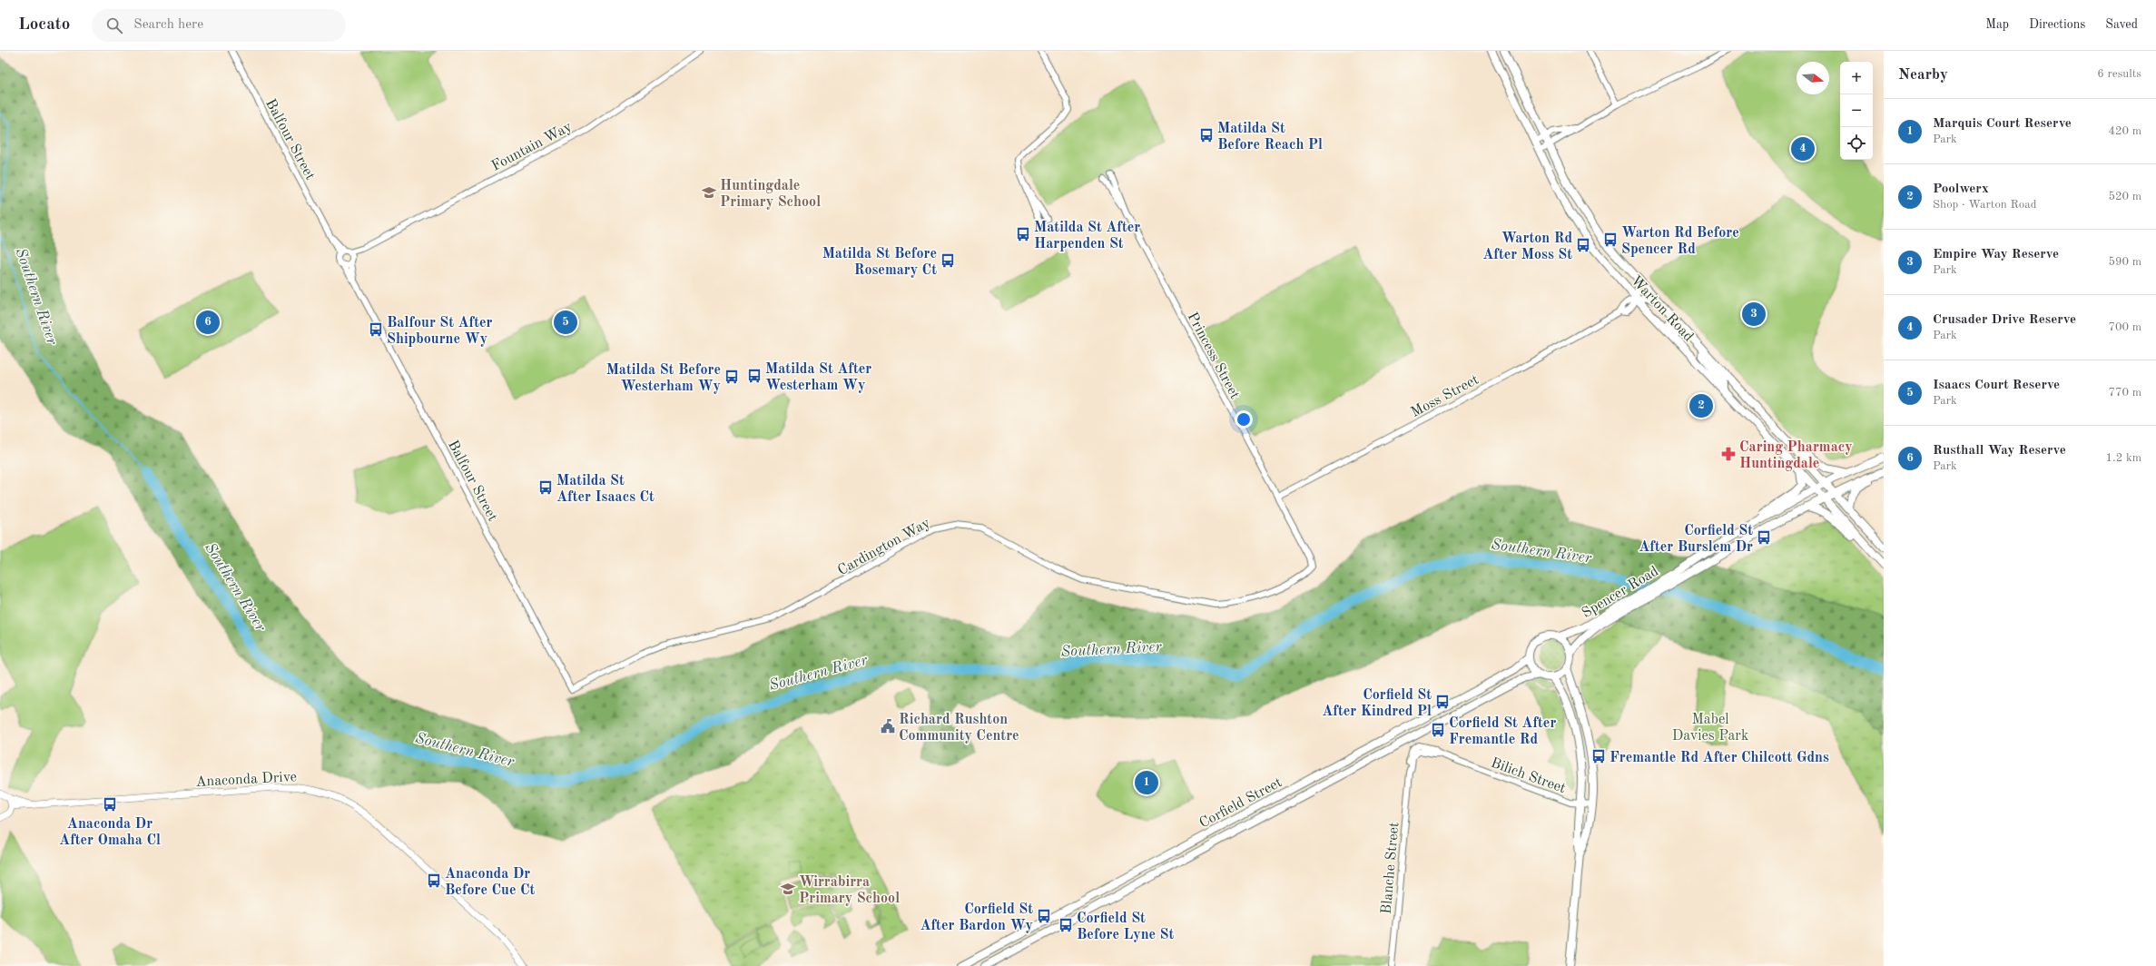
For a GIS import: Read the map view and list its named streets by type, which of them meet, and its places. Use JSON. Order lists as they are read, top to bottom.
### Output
{
  "streets": {
    "main road": [
      "Warton Road",
      "Spencer Road",
      "Anaconda Drive",
      "Corfield Street"
    ],
    "street": [
      "Balfour Street",
      "Fountain Way",
      "Princess Street",
      "Moss Street",
      "Cardington Way",
      "Bilich Street",
      "Blanche Street"
    ]
  },
  "crossings": [
    ["Balfour Street", "Fountain Way"],
    ["Balfour Street", "Cardington Way"],
    ["Warton Road", "Moss Street"],
    ["Warton Road", "Spencer Road"],
    ["Princess Street", "Moss Street"],
    ["Princess Street", "Cardington Way"],
    ["Spencer Road", "Corfield Street"],
    ["Bilich Street", "Blanche Street"]
  ],
  "water": ["Southern River"],
  "parks": ["Mabel Davies Park"],
  "places": {
    "bus stop": [
      "Matilda St Before Reach Pl",
      "Matilda St After Harpenden St",
      "Warton Rd Before Spencer Rd",
      "Warton Rd After Moss St",
      "Matilda St Before Rosemary Ct",
      "Balfour St After Shipbourne Wy",
      "Matilda St After Westerham Wy",
      "Matilda St Before Westerham Wy",
      "Matilda St After Isaacs Ct",
      "Corfield St After Burslem Dr",
      "Corfield St After Kindred Pl",
      "Corfield St After Fremantle Rd",
      "Fremantle Rd After Chilcott Gdns",
      "Anaconda Dr After Omaha Cl",
      "Anaconda Dr Before Cue Ct",
      "Corfield St After Bardon Wy",
      "Corfield St Before Lyne St"
    ],
    "school or university": ["Huntingdale Primary School", "Wirrabirra Primary School"],
    "pharmacy": ["Caring Pharmacy Huntingdale"],
    "public building": ["Richard Rushton Community Centre"]
  },
  "north": "right",
  "page": {
    "header": "Locato",
    "search": "Search here",
    "nav": ["Map", "Directions", "Saved"],
    "heading": ["Nearby", "6 results"],
    "map_buttons": ["+", "−"],
    "list": [
      {
        "mark": "1",
        "name": "Marquis Court Reserve",
        "note": "Park",
        "value": "420 m"
      },
      {
        "mark": "2",
        "name": "Poolwerx",
        "note": "Shop · Warton Road",
        "value": "520 m"
      },
      {
        "mark": "3",
        "name": "Empire Way Reserve",
        "note": "Park",
        "value": "590 m"
      },
      {
        "mark": "4",
        "name": "Crusader Drive Reserve",
        "note": "Park",
        "value": "700 m"
      },
      {
        "mark": "5",
        "name": "Isaacs Court Reserve",
        "note": "Park",
        "value": "770 m"
      },
      {
        "mark": "6",
        "name": "Rusthall Way Reserve",
        "note": "Park",
        "value": "1.2 km"
      }
    ],
    "pins": [
      "4",
      "3",
      "5",
      "6",
      "2",
      "1"
    ]
  }
}
